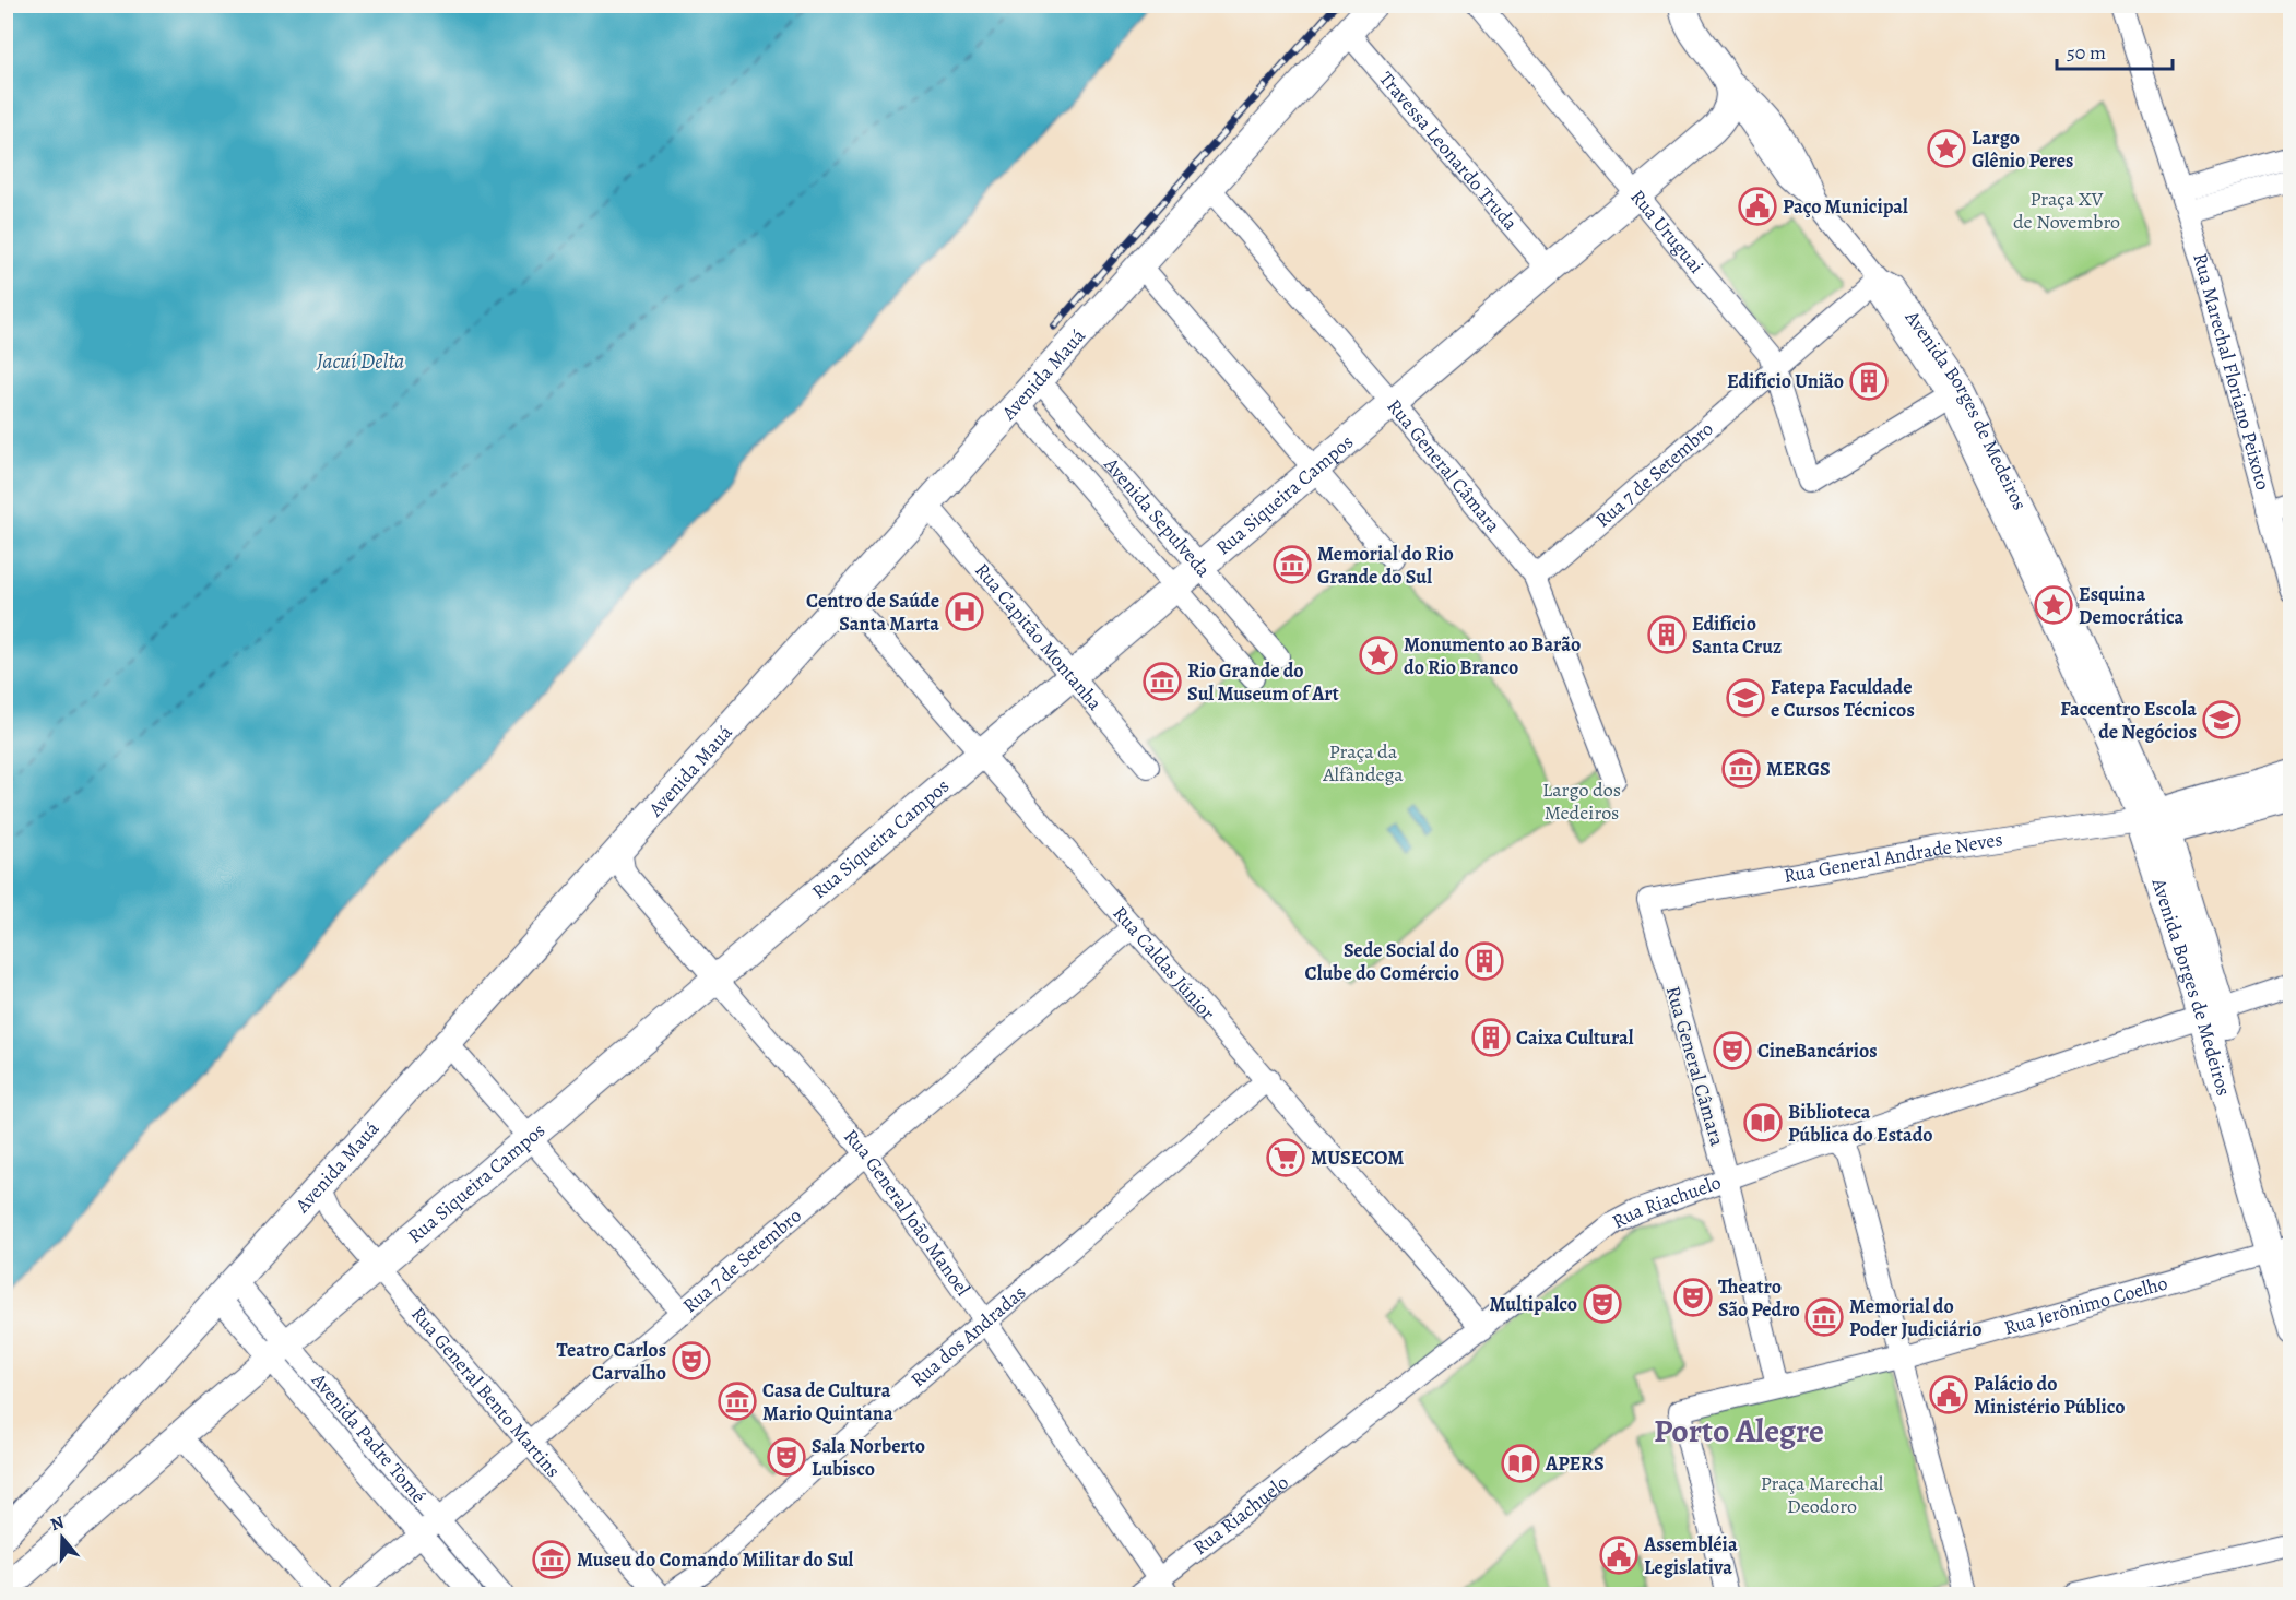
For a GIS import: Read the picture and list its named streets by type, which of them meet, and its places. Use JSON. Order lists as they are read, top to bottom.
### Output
{
  "streets": {
    "main road": ["Avenida Mauá", "Avenida Borges de Medeiros", "Rua Siqueira Campos"],
    "street": [
      "Travessa Leonardo Truda",
      "Rua Uruguai",
      "Rua Marechal Floriano Peixoto",
      "Rua General Câmara",
      "Rua 7 de Setembro",
      "Avenida Sepulveda",
      "Rua Capitão Montanha",
      "Rua General Andrade Neves",
      "Rua Caldas Júnior",
      "Rua Riachuelo",
      "Rua General João Manoel",
      "Rua Jerônimo Coelho",
      "Rua dos Andradas",
      "Rua General Bento Martins",
      "Avenida Padre Tomé"
    ]
  },
  "crossings": [
    ["Travessa Leonardo Truda", "Avenida Mauá"],
    ["Travessa Leonardo Truda", "Rua Siqueira Campos"],
    ["Rua Uruguai", "Avenida Borges de Medeiros"],
    ["Rua Uruguai", "Rua 7 de Setembro"],
    ["Rua Uruguai", "Rua Siqueira Campos"],
    ["Avenida Mauá", "Rua General Câmara"],
    ["Avenida Mauá", "Avenida Sepulveda"],
    ["Avenida Mauá", "Rua Capitão Montanha"],
    ["Avenida Mauá", "Rua Caldas Júnior"],
    ["Avenida Mauá", "Rua General João Manoel"],
    ["Avenida Mauá", "Rua General Bento Martins"],
    ["Avenida Mauá", "Avenida Padre Tomé"],
    ["Avenida Borges de Medeiros", "Rua 7 de Setembro"],
    ["Avenida Borges de Medeiros", "Rua Siqueira Campos"],
    ["Avenida Borges de Medeiros", "Rua General Andrade Neves"],
    ["Avenida Borges de Medeiros", "Rua Riachuelo"],
    ["Avenida Borges de Medeiros", "Rua Jerônimo Coelho"],
    ["Rua General Câmara", "Rua 7 de Setembro"],
    ["Rua General Câmara", "Rua Siqueira Campos"],
    ["Rua General Câmara", "Rua General Andrade Neves"],
    ["Rua General Câmara", "Rua Riachuelo"],
    ["Rua 7 de Setembro", "Rua Caldas Júnior"],
    ["Rua 7 de Setembro", "Rua General João Manoel"],
    ["Rua 7 de Setembro", "Rua General Bento Martins"],
    ["Rua 7 de Setembro", "Avenida Padre Tomé"],
    ["Rua Siqueira Campos", "Avenida Sepulveda"],
    ["Rua Siqueira Campos", "Rua Capitão Montanha"],
    ["Rua Siqueira Campos", "Rua Caldas Júnior"],
    ["Rua Siqueira Campos", "Rua General João Manoel"],
    ["Rua Siqueira Campos", "Rua General Bento Martins"],
    ["Rua Siqueira Campos", "Avenida Padre Tomé"],
    ["Rua Caldas Júnior", "Rua Riachuelo"],
    ["Rua Caldas Júnior", "Rua dos Andradas"],
    ["Rua Riachuelo", "Rua General João Manoel"],
    ["Rua General João Manoel", "Rua dos Andradas"]
  ],
  "districts": ["Porto Alegre"],
  "water": ["Jacuí Delta"],
  "parks": [
    "Praça XV de Novembro",
    "Praça da Alfândega",
    "Largo dos Medeiros",
    "Praça Marechal Deodoro"
  ],
  "places": {
    "place": ["Largo Glênio Peres", "Esquina Democrática", "Monumento ao Barão do Rio Branco"],
    "public building": ["Paço Municipal", "Palácio do Ministério Público", "Assembléia Legislativa"],
    "building": [
      "Edifício União",
      "Edifício Santa Cruz",
      "Sede Social do Clube do Comércio",
      "Caixa Cultural"
    ],
    "museum": [
      "Memorial do Rio Grande do Sul",
      "Rio Grande do Sul Museum of Art",
      "MERGS",
      "Memorial do Poder Judiciário",
      "Casa de Cultura Mario Quintana",
      "Museu do Comando Militar do Sul"
    ],
    "hospital": ["Centro de Saúde Santa Marta"],
    "school or university": ["Fatepa Faculdade e Cursos Técnicos", "Faccentro Escola de Negócios"],
    "theatre": [
      "CineBancários",
      "Theatro São Pedro",
      "Multipalco",
      "Teatro Carlos Carvalho",
      "Sala Norberto Lubisco"
    ],
    "library": ["Biblioteca Pública do Estado", "APERS"],
    "supermarket": ["MUSECOM"]
  },
  "scale_bar": "50 m",
  "north": "top"
}
